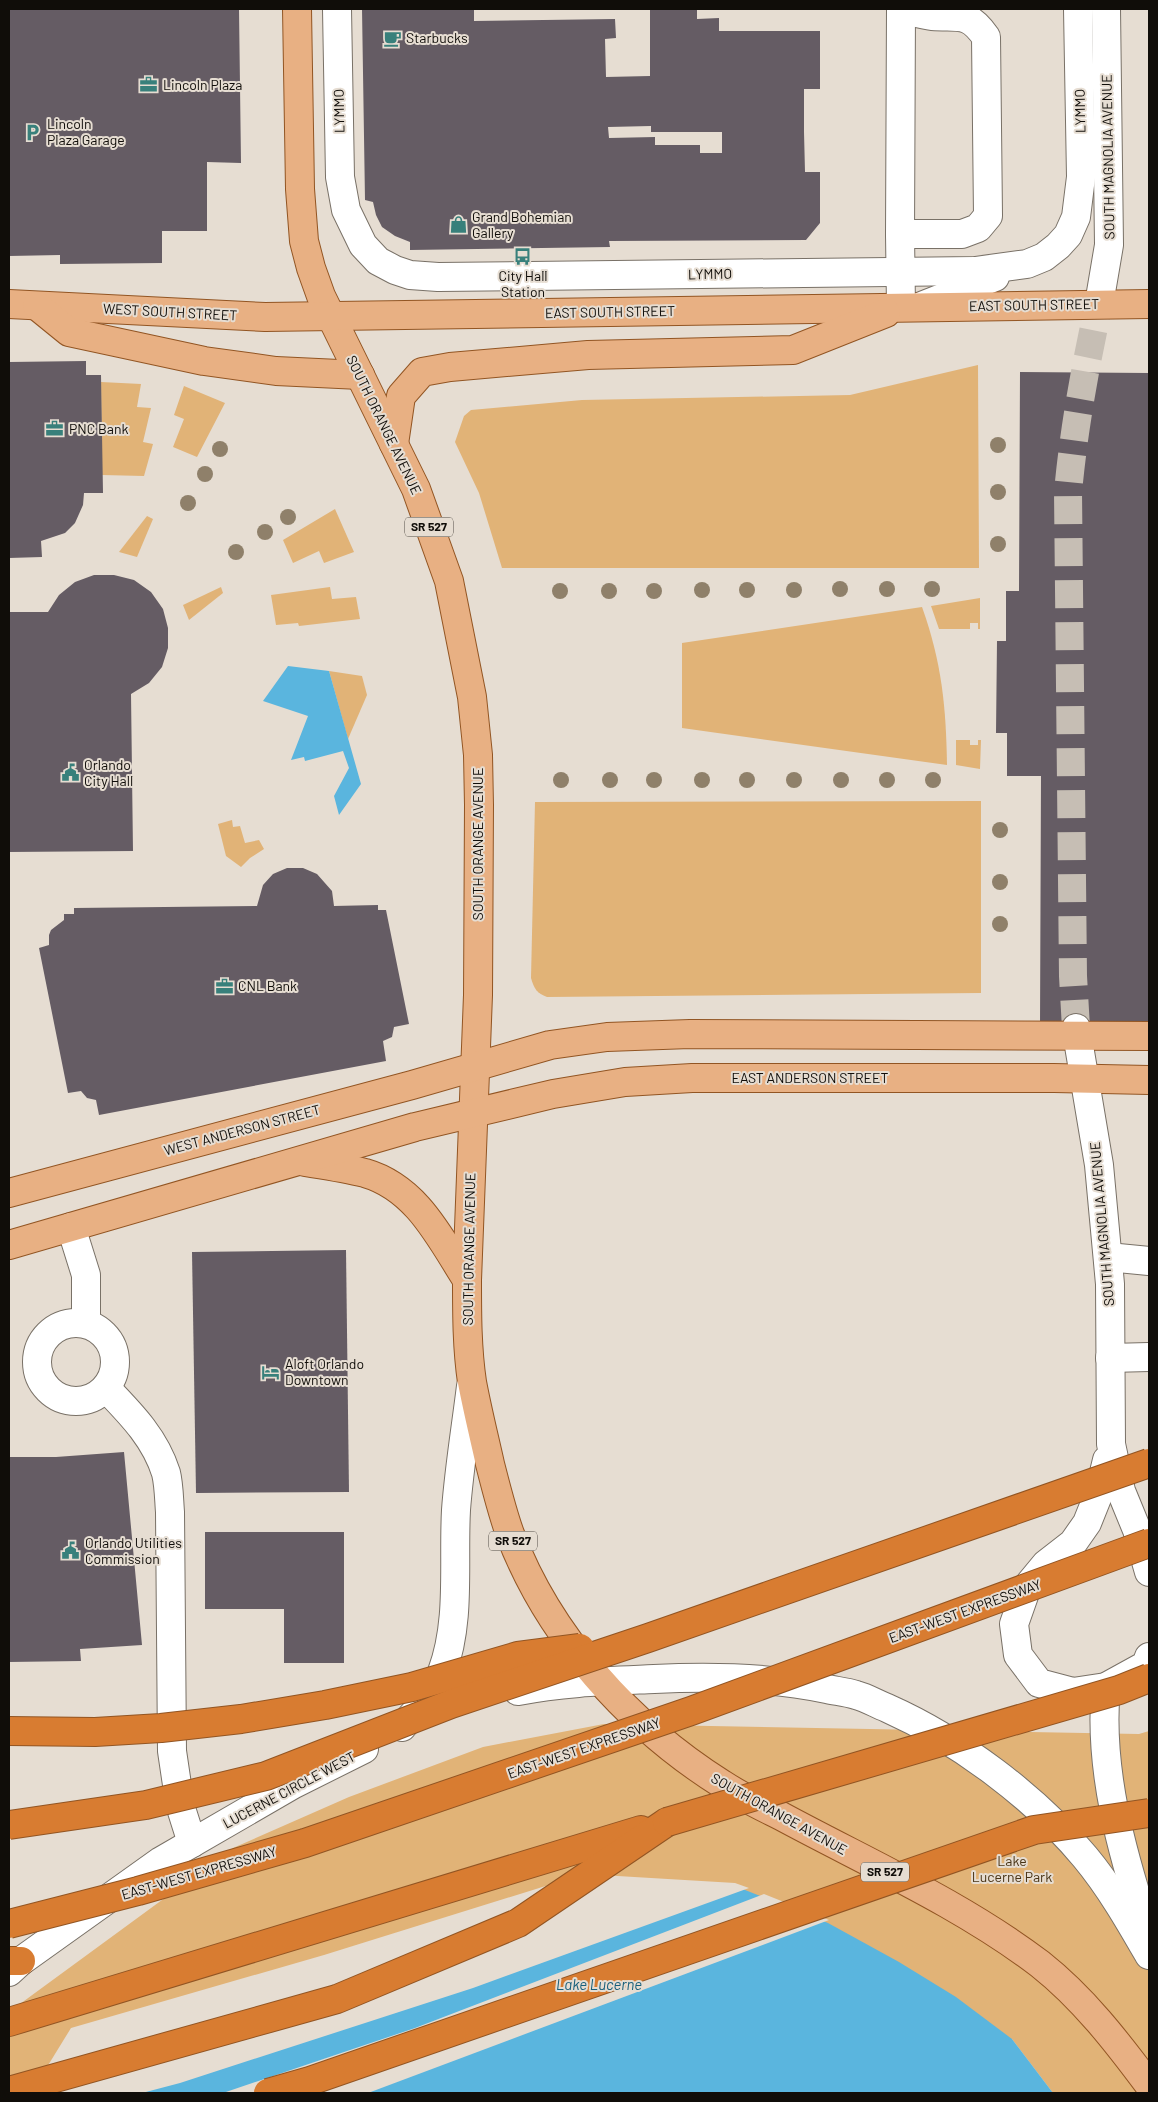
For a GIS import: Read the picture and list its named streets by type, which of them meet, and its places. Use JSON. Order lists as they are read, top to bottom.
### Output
{
  "streets": {
    "highway": ["EAST-WEST EXPRESSWAY"],
    "main road": [
      "EAST SOUTH STREET",
      "WEST SOUTH STREET",
      "SOUTH ORANGE AVENUE",
      "SR 527",
      "EAST ANDERSON STREET",
      "WEST ANDERSON STREET"
    ],
    "street": ["LYMMO", "SOUTH MAGNOLIA AVENUE", "LUCERNE CIRCLE WEST"]
  },
  "crossings": [
    ["SOUTH MAGNOLIA AVENUE", "EAST SOUTH STREET"],
    ["SOUTH MAGNOLIA AVENUE", "EAST ANDERSON STREET"],
    ["EAST SOUTH STREET", "WEST SOUTH STREET"],
    ["EAST SOUTH STREET", "SOUTH ORANGE AVENUE"],
    ["WEST SOUTH STREET", "SOUTH ORANGE AVENUE"],
    ["SOUTH ORANGE AVENUE", "EAST ANDERSON STREET"],
    ["SOUTH ORANGE AVENUE", "WEST ANDERSON STREET"],
    ["SOUTH ORANGE AVENUE", "LUCERNE CIRCLE WEST"]
  ],
  "water": ["Lake Lucerne"],
  "parks": ["Lake Lucerne Park"],
  "places": {
    "cafe": ["Starbucks"],
    "office": ["Lincoln Plaza", "PNC Bank", "CNL Bank"],
    "parking": ["Lincoln Plaza Garage"],
    "shop": ["Grand Bohemian Gallery"],
    "bus stop": ["City Hall Station"],
    "public building": ["Orlando City Hall", "Orlando Utilities Commission"],
    "hotel": ["Aloft Orlando Downtown"]
  }
}
